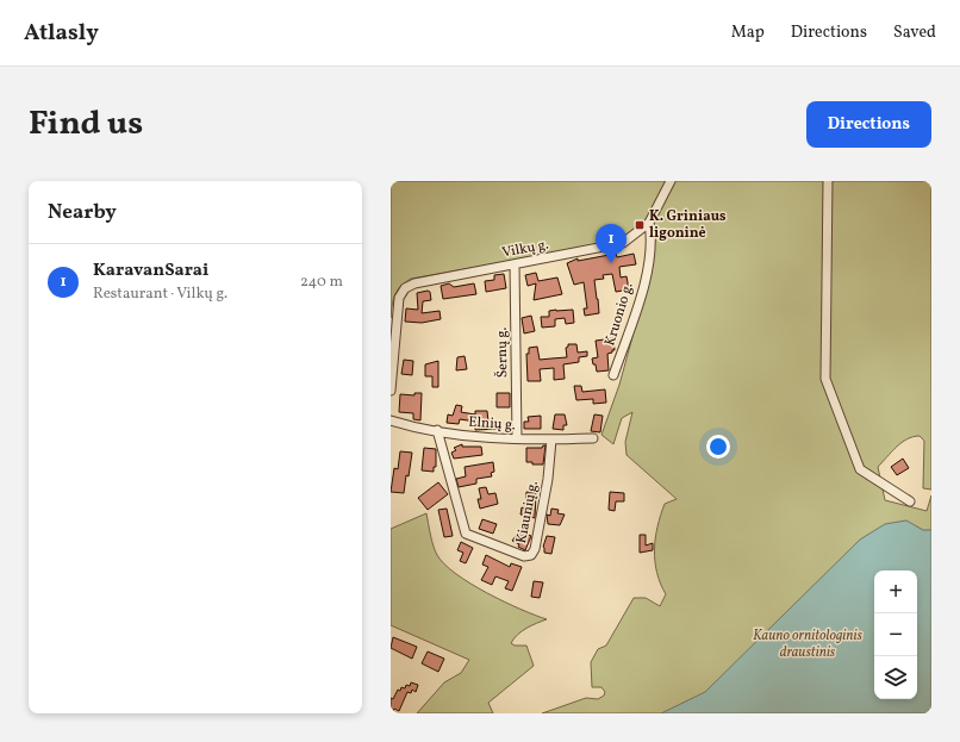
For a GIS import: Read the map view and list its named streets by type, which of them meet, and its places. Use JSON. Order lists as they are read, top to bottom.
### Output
{
  "streets": {
    "street": [
      "Vilkų g.",
      "Kruonio g.",
      "Šernų g.",
      "Elnių g.",
      "Kiaunių g."
    ]
  },
  "crossings": [
    ["Vilkų g.", "Kruonio g."],
    ["Vilkų g.", "Šernų g."],
    ["Šernų g.", "Elnių g."],
    ["Elnių g.", "Kiaunių g."]
  ],
  "parks": ["Kauno ornitologinis draustinis"],
  "places": {
    "transit": ["K. Griniaus ligoninė"]
  },
  "page": {
    "header": "Atlasly",
    "nav": ["Map", "Directions", "Saved"],
    "title": "Find us",
    "buttons": "Directions",
    "heading": "Nearby",
    "pins": "1",
    "list": [
      {
        "mark": "1",
        "name": "KaravanSarai",
        "note": "Restaurant · Vilkų g.",
        "value": "240 m"
      }
    ],
    "map_buttons": ["+", "−"]
  }
}
